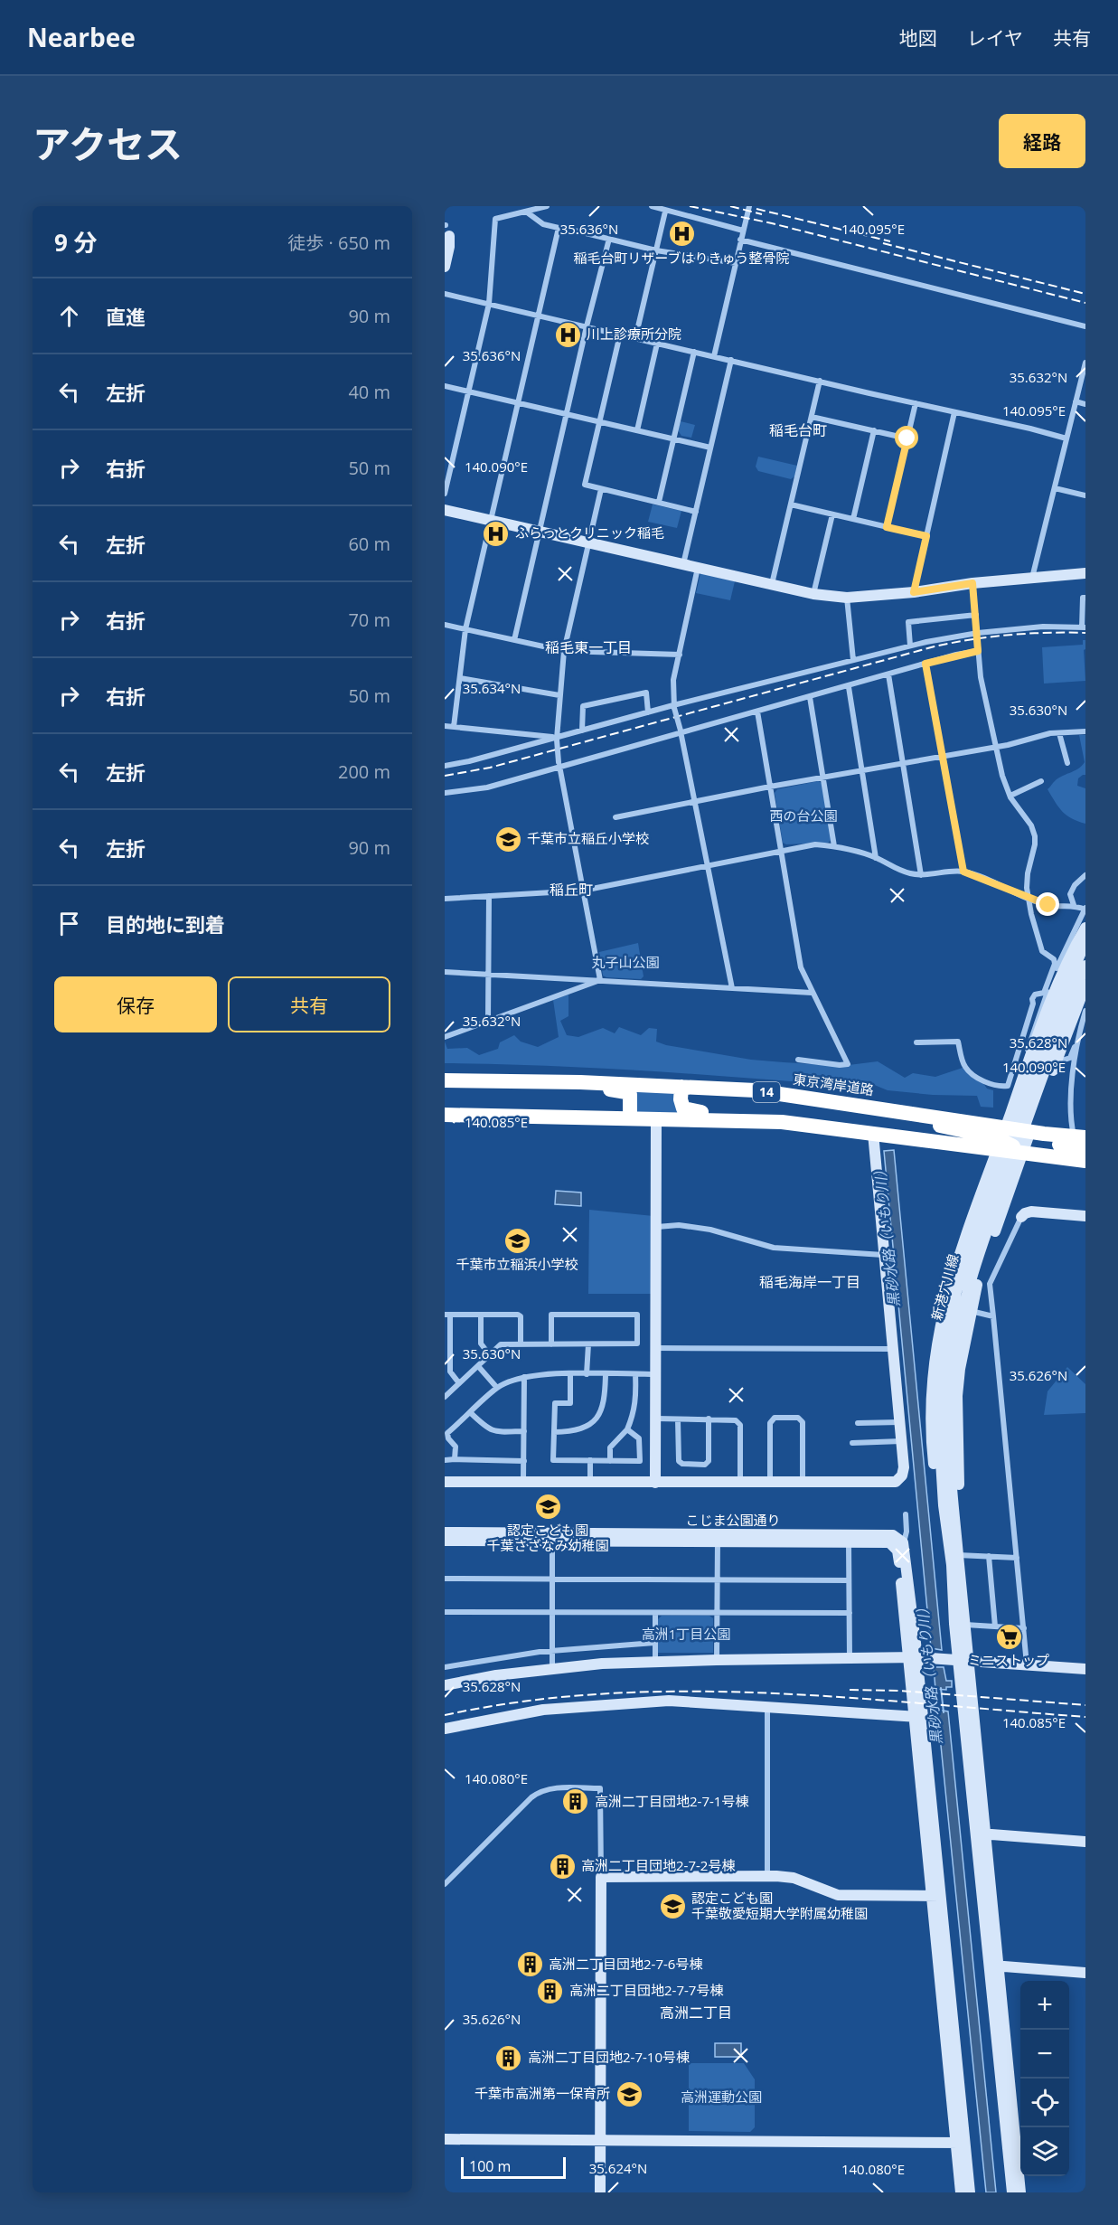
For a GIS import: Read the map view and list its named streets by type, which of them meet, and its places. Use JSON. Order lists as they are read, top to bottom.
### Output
{
  "streets": {
    "highway": ["東京湾岸道路", "14"],
    "street": ["新港穴川線", "こじま公園通り"]
  },
  "districts": [
    "稲毛台町",
    "稲毛東一丁目",
    "稲丘町",
    "稲毛海岸一丁目",
    "高洲二丁目"
  ],
  "water": ["黒砂水路（いもり川）"],
  "parks": [
    "西の台公園",
    "丸子山公園",
    "高洲1丁目公園",
    "高洲運動公園"
  ],
  "places": {
    "hospital": ["稲毛台町リザーブはりきゅう整骨院", "川上診療所分院", "ふらっとクリニック稲毛"],
    "school or university": [
      "千葉市立稲丘小学校",
      "千葉市立稲浜小学校",
      "認定こども園 千葉さざなみ幼稚園",
      "認定こども園 千葉敬愛短期大学附属幼稚園",
      "千葉市高洲第一保育所"
    ],
    "supermarket": ["ミニストップ"],
    "building": [
      "高洲二丁目団地2-7-1号棟",
      "高洲二丁目団地2-7-2号棟",
      "高洲二丁目団地2-7-6号棟",
      "高洲二丁目団地2-7-7号棟",
      "高洲二丁目団地2-7-10号棟"
    ]
  },
  "scale_bar": "100 m",
  "page": {
    "header": "Nearbee",
    "nav": ["地図", "レイヤ", "共有"],
    "title": "アクセス",
    "buttons": [
      "経路",
      ["保存", "共有"]
    ],
    "heading": ["9 分", "徒歩 · 650 m"],
    "list": [
      ["直進", "90 m"],
      ["左折", "40 m"],
      ["右折", "50 m"],
      ["左折", "60 m"],
      ["右折", "70 m"],
      ["右折", "50 m"],
      ["左折", "200 m"],
      ["左折", "90 m"],
      "目的地に到着"
    ],
    "map_buttons": ["+", "−"],
    "scale": "100 m"
  },
  "coordinates": [
    "140.095°E",
    "35.636°N",
    "35.632°N",
    "140.090°E",
    "35.634°N",
    "35.630°N",
    "35.628°N",
    "140.085°E",
    "35.626°N",
    "140.080°E",
    "35.624°N"
  ]
}
